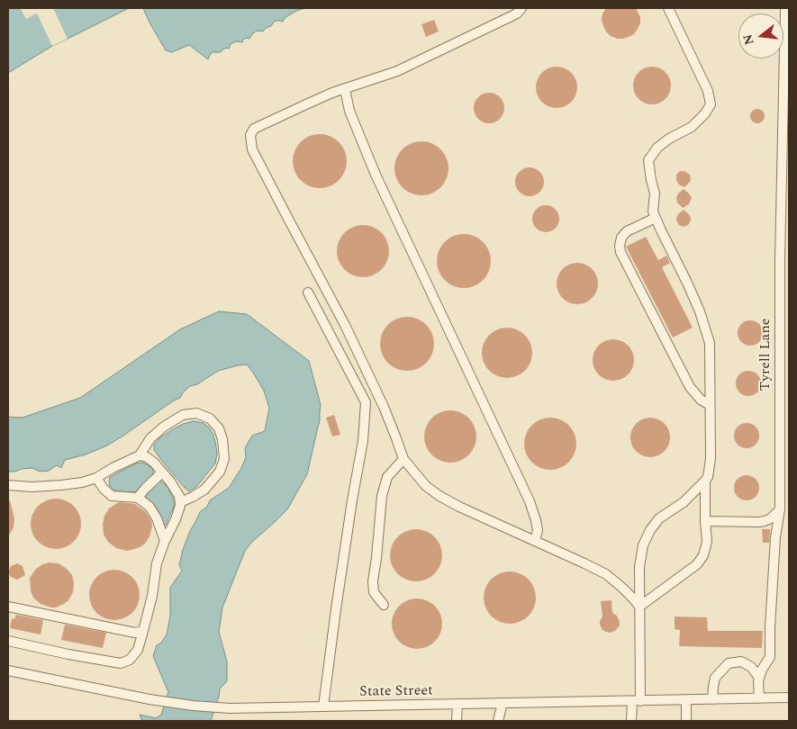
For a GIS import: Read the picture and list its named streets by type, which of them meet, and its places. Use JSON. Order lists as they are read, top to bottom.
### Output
{
  "streets": {
    "street": ["Tyrell Lane", "State Street"]
  },
  "crossings": [
    ["Tyrell Lane", "State Street"]
  ],
  "north": "left"
}
